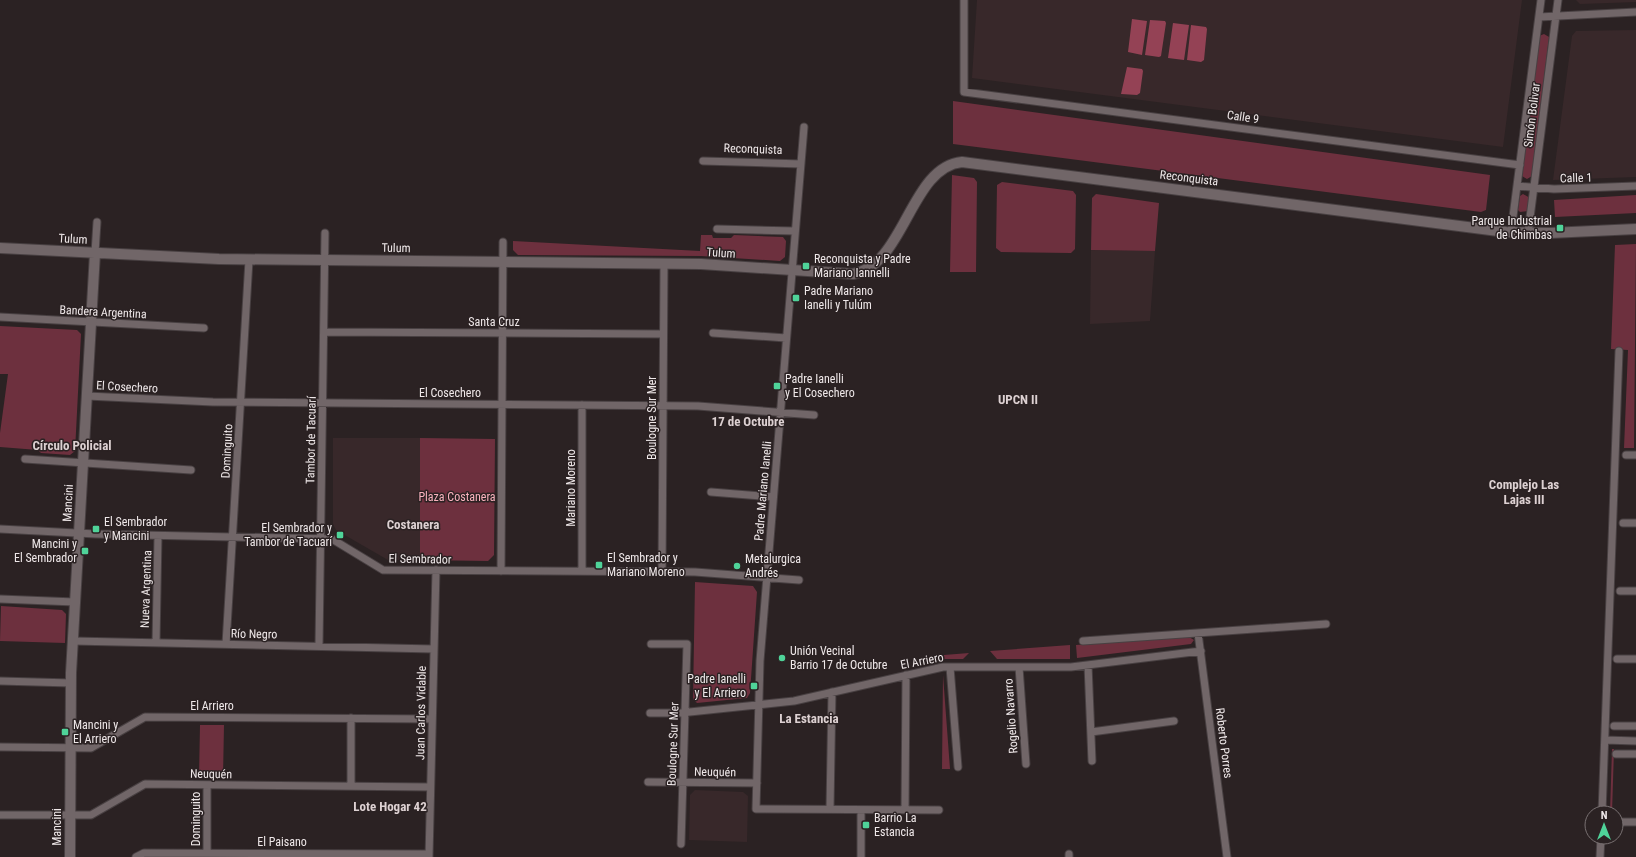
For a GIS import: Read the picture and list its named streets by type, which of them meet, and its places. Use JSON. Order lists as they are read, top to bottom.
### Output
{
  "streets": {
    "street": [
      "Simón Bolivar",
      "Calle 9",
      "Reconquista",
      "Calle 1",
      "Tulum",
      "Bandera Argentina",
      "Santa Cruz",
      "El Cosechero",
      "Boulogne Sur Mer",
      "Tambor de Tacuarí",
      "Dominguito",
      "Mariano Moreno",
      "Padre Mariano Ianelli",
      "Mancini",
      "El Sembrador",
      "Nueva Argentina",
      "Río Negro",
      "El Arriero",
      "Juan Carlos Vidable",
      "Rogelio Navarro",
      "Roberto Porres",
      "Neuquén",
      "El Paisano"
    ]
  },
  "crossings": [
    ["Simón Bolivar", "Calle 9"],
    ["Simón Bolivar", "Reconquista"],
    ["Simón Bolivar", "Calle 1"],
    ["Reconquista", "Tulum"],
    ["Reconquista", "Padre Mariano Ianelli"],
    ["Tulum", "Boulogne Sur Mer"],
    ["Tulum", "Tambor de Tacuarí"],
    ["Tulum", "Dominguito"],
    ["Tulum", "Padre Mariano Ianelli"],
    ["Tulum", "Mancini"],
    ["Bandera Argentina", "Mancini"],
    ["Santa Cruz", "Boulogne Sur Mer"],
    ["Santa Cruz", "Tambor de Tacuarí"],
    ["El Cosechero", "Boulogne Sur Mer"],
    ["El Cosechero", "Tambor de Tacuarí"],
    ["El Cosechero", "Dominguito"],
    ["El Cosechero", "Mariano Moreno"],
    ["El Cosechero", "Padre Mariano Ianelli"],
    ["El Cosechero", "Mancini"],
    ["Boulogne Sur Mer", "El Sembrador"],
    ["Boulogne Sur Mer", "El Arriero"],
    ["Boulogne Sur Mer", "Neuquén"],
    ["Tambor de Tacuarí", "El Sembrador"],
    ["Tambor de Tacuarí", "Río Negro"],
    ["Dominguito", "El Sembrador"],
    ["Dominguito", "Río Negro"],
    ["Dominguito", "Neuquén"],
    ["Dominguito", "El Paisano"],
    ["Mariano Moreno", "El Sembrador"],
    ["Padre Mariano Ianelli", "El Sembrador"],
    ["Padre Mariano Ianelli", "El Arriero"],
    ["Padre Mariano Ianelli", "Neuquén"],
    ["Mancini", "El Sembrador"],
    ["Mancini", "Río Negro"],
    ["Mancini", "El Arriero"],
    ["Mancini", "Neuquén"],
    ["El Sembrador", "Nueva Argentina"],
    ["El Sembrador", "Juan Carlos Vidable"],
    ["Nueva Argentina", "Río Negro"],
    ["Río Negro", "Juan Carlos Vidable"],
    ["El Arriero", "Juan Carlos Vidable"],
    ["El Arriero", "Rogelio Navarro"],
    ["El Arriero", "Roberto Porres"],
    ["Juan Carlos Vidable", "Neuquén"],
    ["Juan Carlos Vidable", "El Paisano"]
  ],
  "districts": [
    "UPCN II",
    "17 de Octubre",
    "Círculo Policial",
    "Complejo Las Lajas III",
    "Costanera",
    "La Estancia",
    "Lote Hogar 42"
  ],
  "parks": ["Plaza Costanera"],
  "places": {
    "transit": [
      "Parque Industrial de Chimbas",
      "Reconquista y Padre Mariano Iannelli",
      "Padre Mariano Ianelli y Tulúm",
      "Padre Ianelli y El Cosechero",
      "El Sembrador y Mancini",
      "El Sembrador y Tambor de Tacuarí",
      "Mancini y El Sembrador",
      "El Sembrador y Mariano Moreno",
      "Padre Ianelli y El Arriero",
      "Mancini y El Arriero",
      "Barrio La Estancia"
    ],
    "other": ["Metalurgica Andrés", "Unión Vecinal Barrio 17 de Octubre"]
  },
  "north": "top"
}
